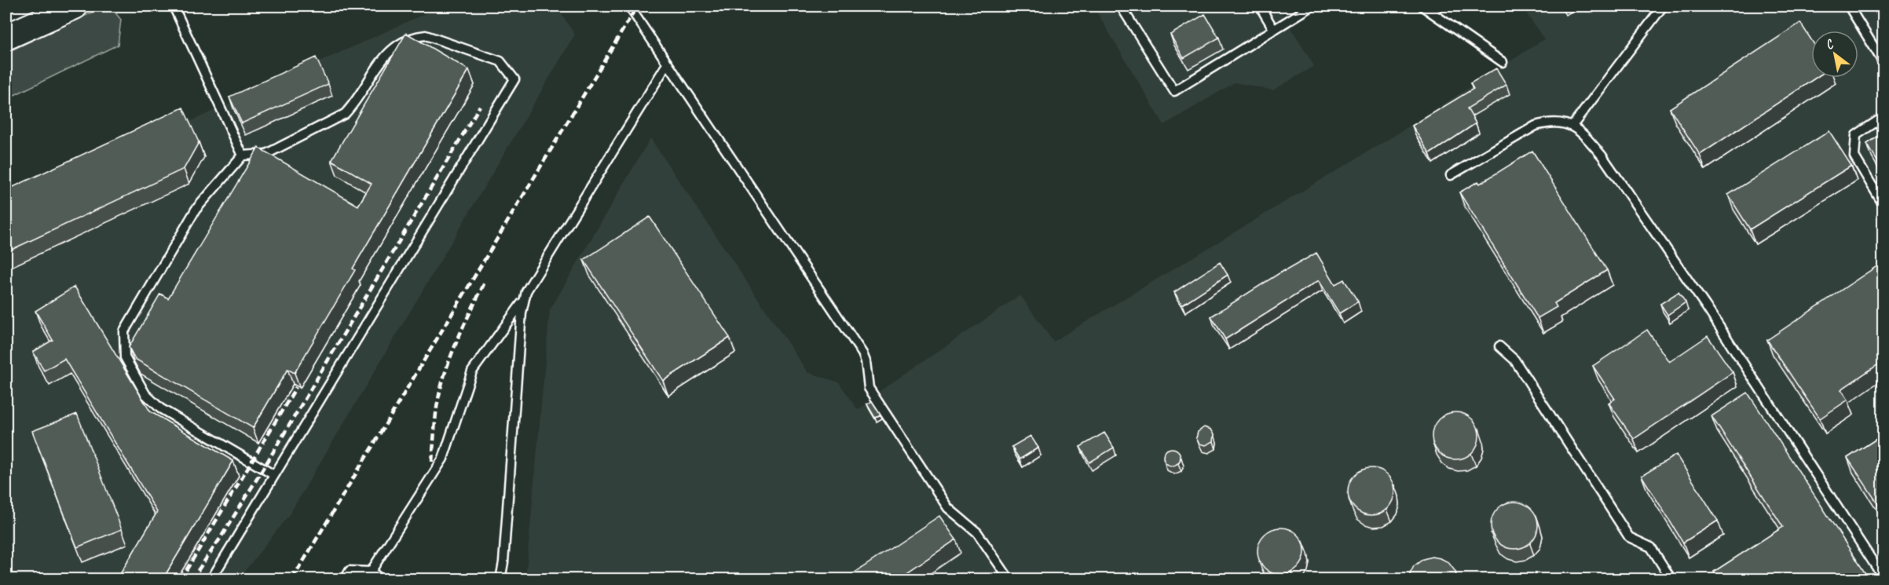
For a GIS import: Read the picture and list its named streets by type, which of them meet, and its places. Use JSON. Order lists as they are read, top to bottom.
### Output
{
  "north": "top left"
}
